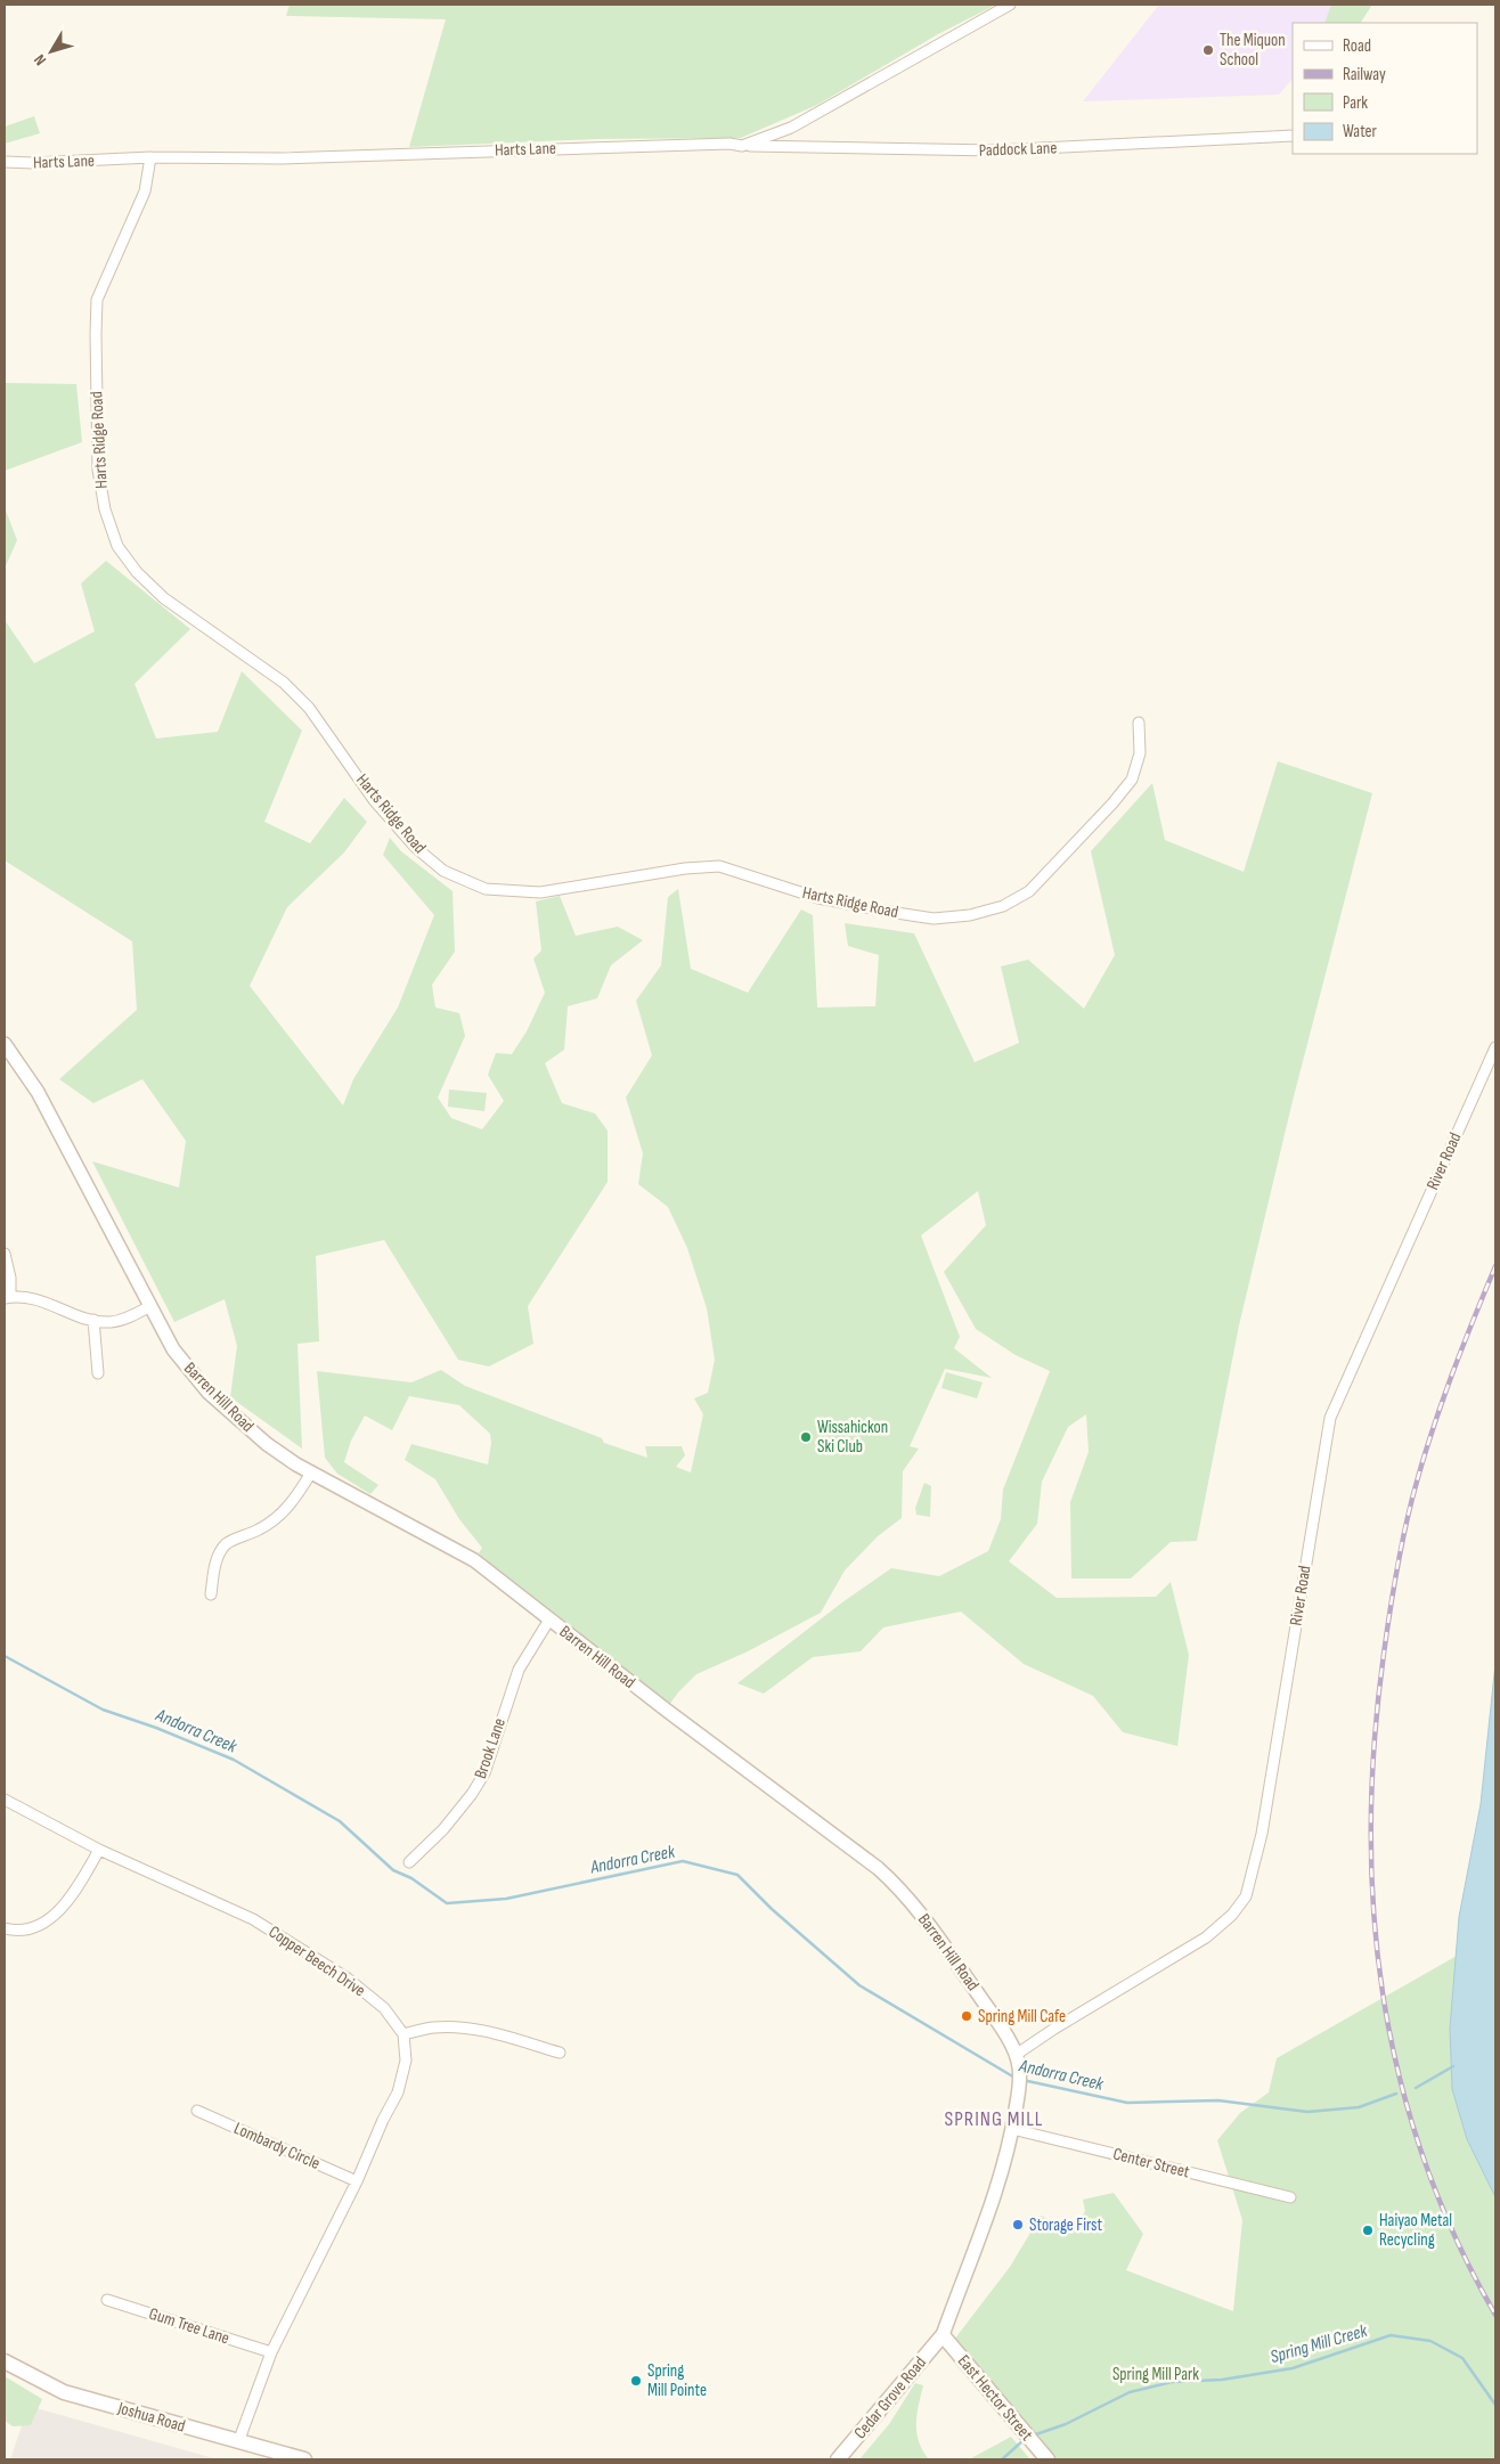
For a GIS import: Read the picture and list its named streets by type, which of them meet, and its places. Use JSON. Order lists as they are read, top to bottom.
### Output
{
  "streets": {
    "main road": ["Cedar Grove Road", "East Hector Street", "Joshua Road"],
    "street": [
      "Harts Lane",
      "Paddock Lane",
      "Harts Ridge Road",
      "River Road",
      "Barren Hill Road",
      "Brook Lane",
      "Copper Beech Drive",
      "Lombardy Circle",
      "Center Street",
      "Gum Tree Lane"
    ]
  },
  "crossings": [
    ["Harts Lane", "Paddock Lane"],
    ["Harts Lane", "Harts Ridge Road"],
    ["River Road", "Barren Hill Road"],
    ["Barren Hill Road", "Brook Lane"],
    ["Barren Hill Road", "Center Street"],
    ["Barren Hill Road", "Cedar Grove Road"],
    ["Barren Hill Road", "East Hector Street"],
    ["Cedar Grove Road", "East Hector Street"]
  ],
  "districts": ["SPRING MILL"],
  "water": ["Andorra Creek", "Spring Mill Creek"],
  "parks": ["Spring Mill Park"],
  "places": [
    "The Miquon School",
    "Wissahickon Ski Club",
    "Spring Mill Cafe",
    "Storage First",
    "Haiyao Metal Recycling",
    "Spring Mill Pointe"
  ],
  "legend": [
    "Road",
    "Railway",
    "Park",
    "Water"
  ],
  "north": "bottom left"
}
